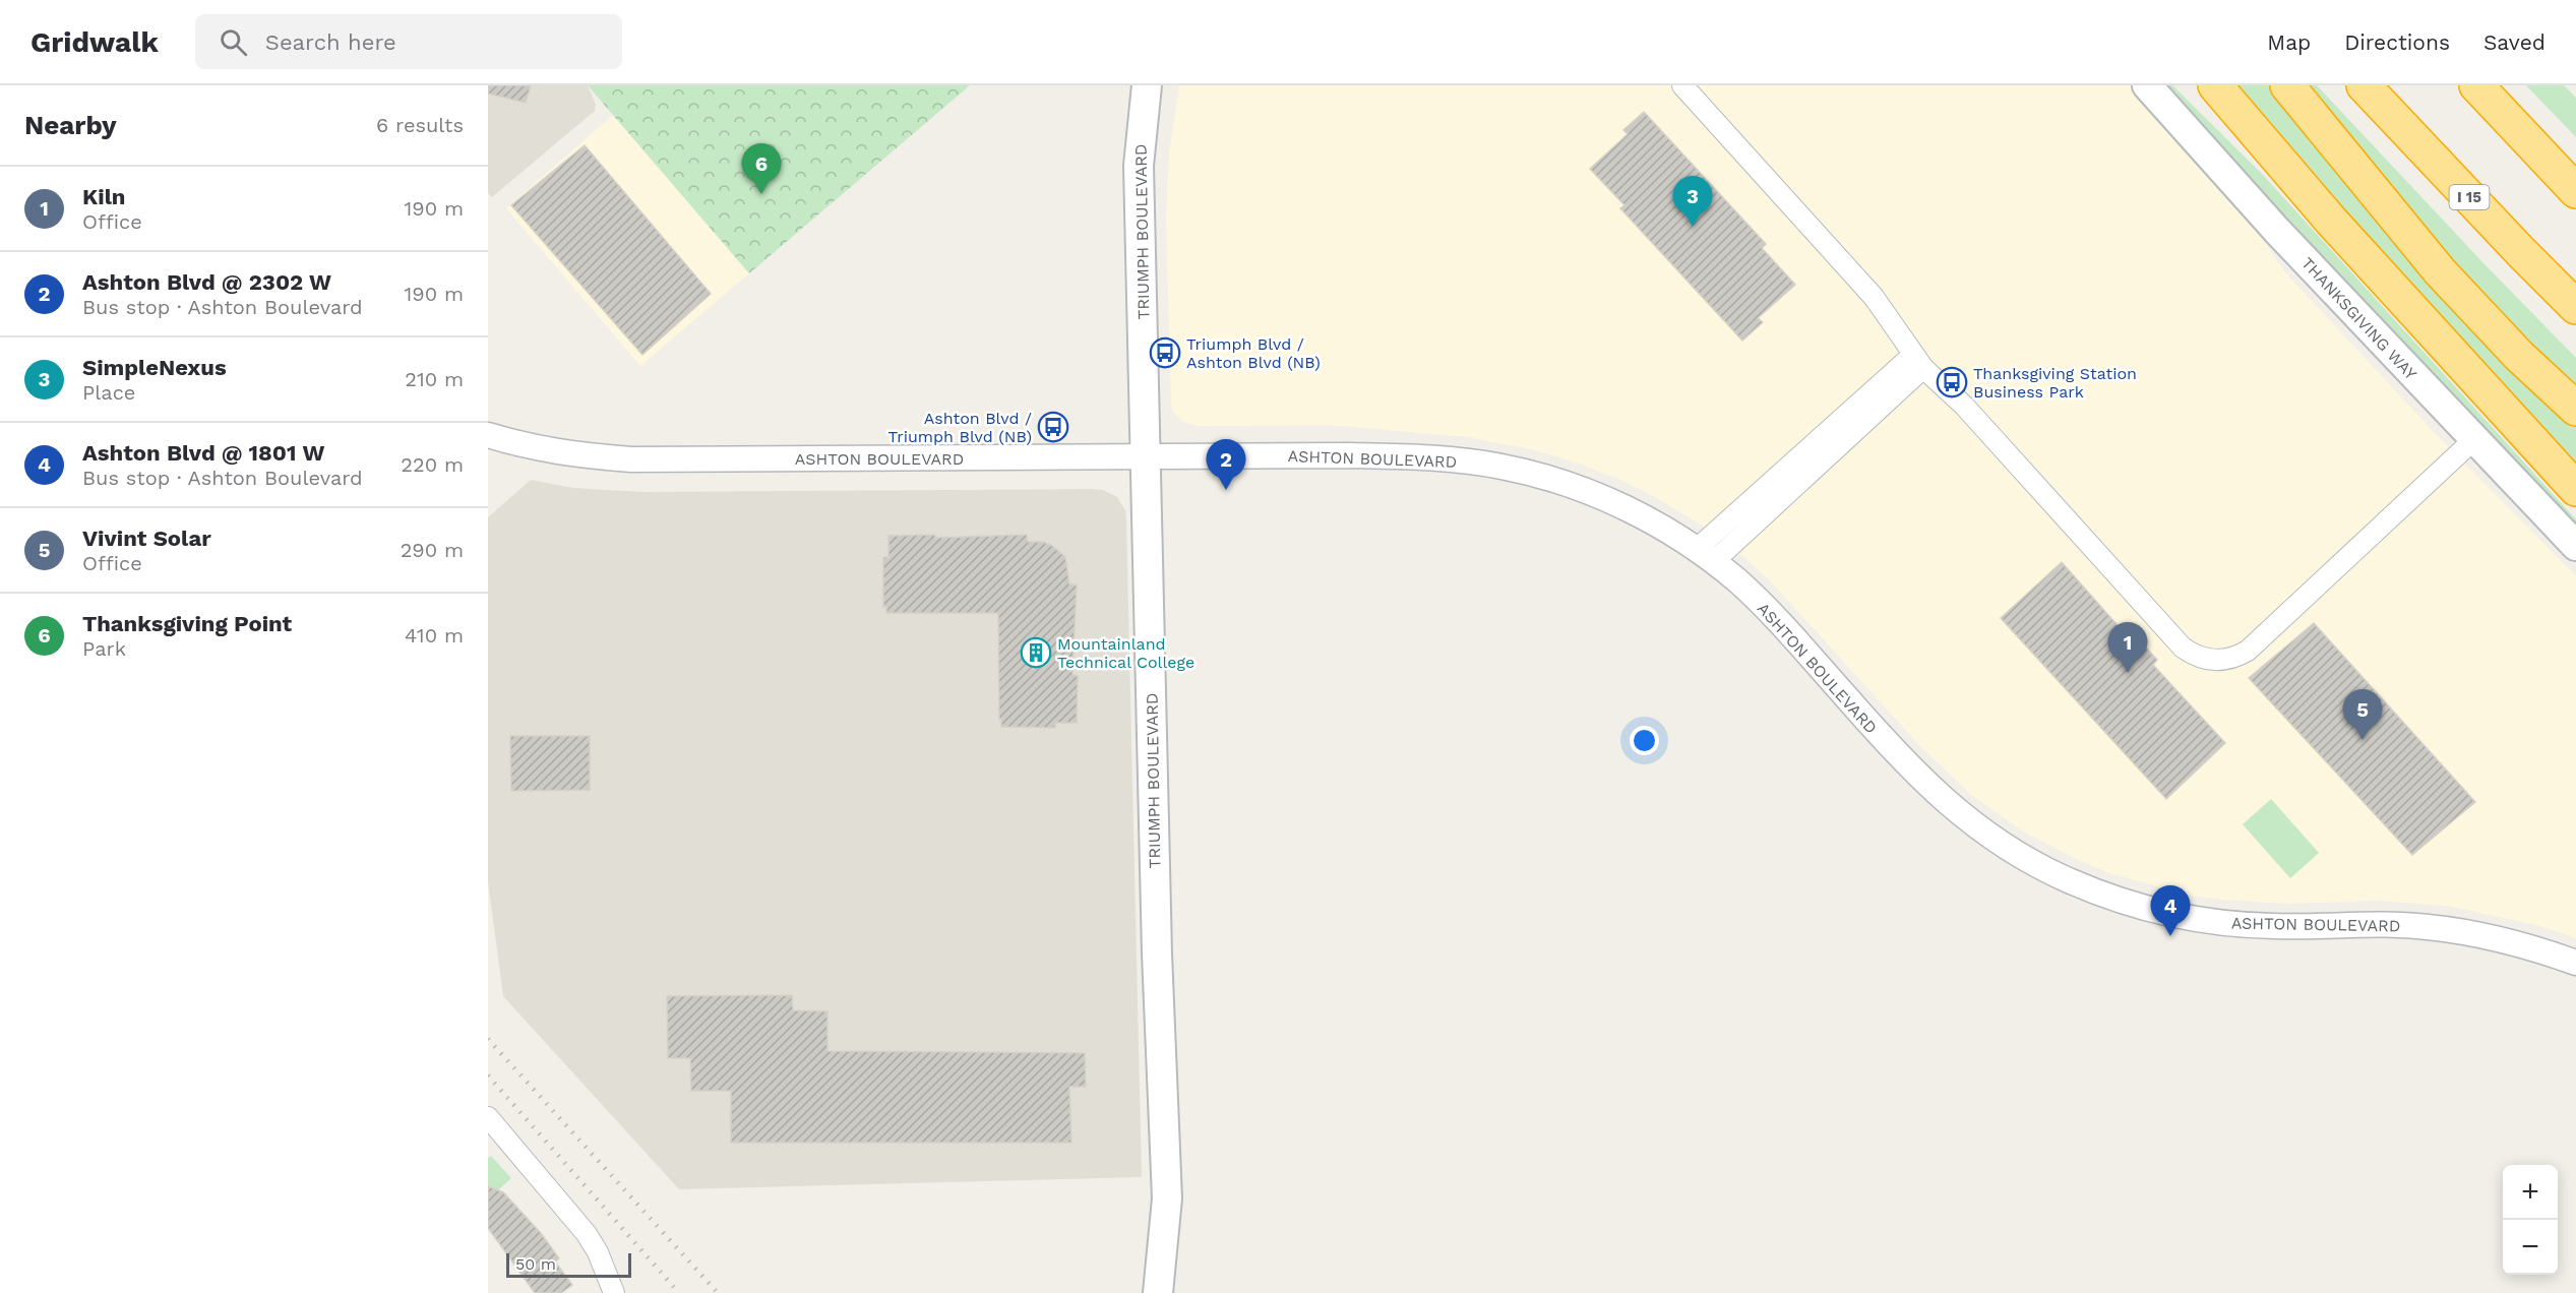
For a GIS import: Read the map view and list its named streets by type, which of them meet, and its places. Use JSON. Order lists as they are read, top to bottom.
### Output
{
  "streets": {
    "highway": ["I 15"],
    "main road": ["TRIUMPH BOULEVARD", "THANKSGIVING WAY"],
    "street": ["ASHTON BOULEVARD"]
  },
  "crossings": [
    ["TRIUMPH BOULEVARD", "ASHTON BOULEVARD"]
  ],
  "places": {
    "bus stop": ["Triumph Blvd / Ashton Blvd (NB)", "Thanksgiving Station Business Park", "Ashton Blvd / Triumph Blvd (NB)"],
    "building": ["Mountainland Technical College"]
  },
  "scale_bar": "50 m",
  "page": {
    "header": "Gridwalk",
    "search": "Search here",
    "nav": ["Map", "Directions", "Saved"],
    "heading": ["Nearby", "6 results"],
    "pins": [
      "6",
      "3",
      "2",
      "1",
      "5",
      "4"
    ],
    "list": [
      {
        "mark": "1",
        "name": "Kiln",
        "note": "Office",
        "value": "190 m"
      },
      {
        "mark": "2",
        "name": "Ashton Blvd @ 2302 W",
        "note": "Bus stop · Ashton Boulevard",
        "value": "190 m"
      },
      {
        "mark": "3",
        "name": "SimpleNexus",
        "note": "Place",
        "value": "210 m"
      },
      {
        "mark": "4",
        "name": "Ashton Blvd @ 1801 W",
        "note": "Bus stop · Ashton Boulevard",
        "value": "220 m"
      },
      {
        "mark": "5",
        "name": "Vivint Solar",
        "note": "Office",
        "value": "290 m"
      },
      {
        "mark": "6",
        "name": "Thanksgiving Point",
        "note": "Park",
        "value": "410 m"
      }
    ],
    "map_buttons": ["+", "−"],
    "scale": "50 m"
  }
}
